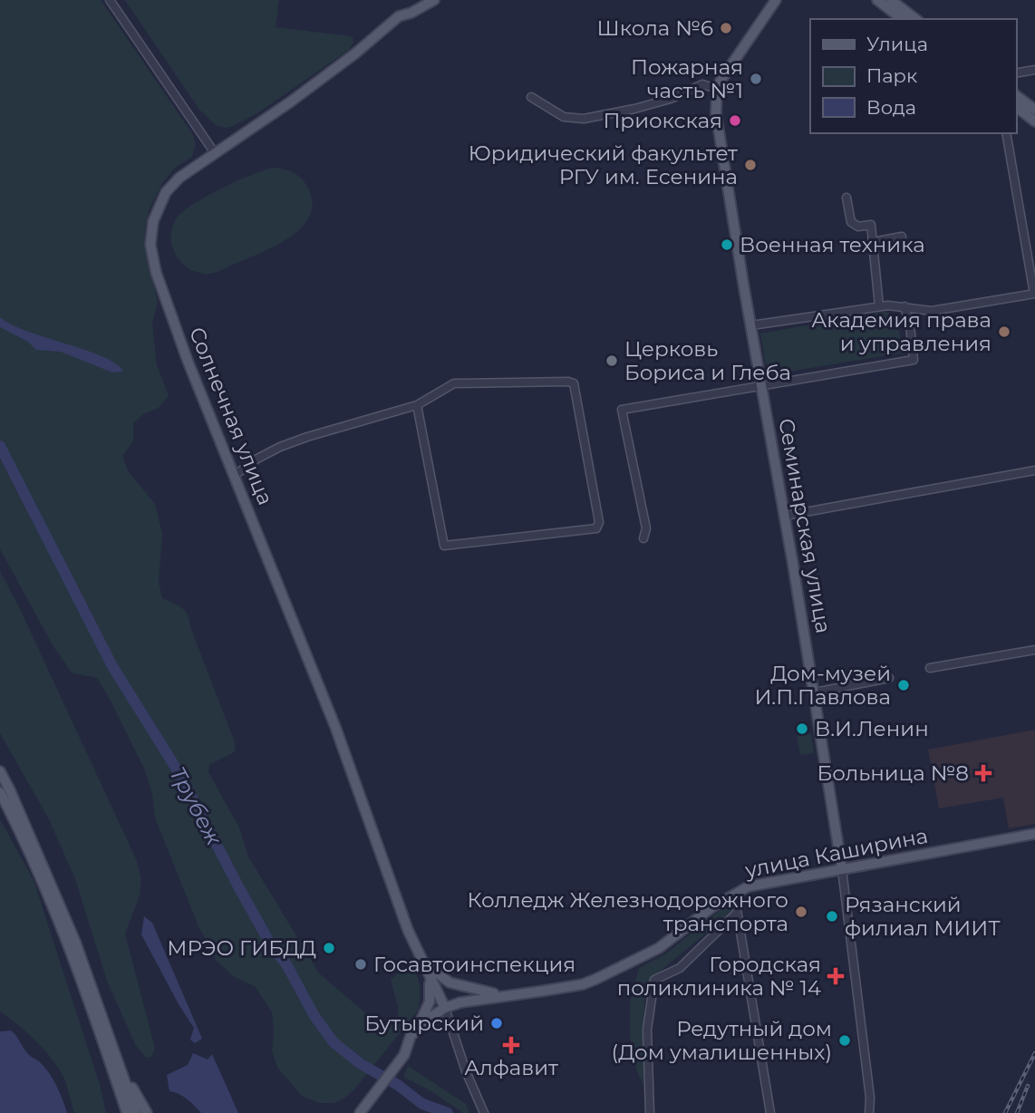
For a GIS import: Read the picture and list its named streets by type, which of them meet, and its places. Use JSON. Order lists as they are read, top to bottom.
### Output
{
  "streets": {
    "main road": ["Солнечная улица", "Семинарская улица", "улица Каширина"]
  },
  "crossings": [
    ["Солнечная улица", "улица Каширина"],
    ["Семинарская улица", "улица Каширина"]
  ],
  "water": ["Трубеж"],
  "places": {
    "other": [
      "Школа №6",
      "Пожарная часть №1",
      "Приокская",
      "Юридический факультет РГУ им. Есенина",
      "Военная техника",
      "Академия права и управления",
      "Церковь Бориса и Глеба",
      "Дом-музей И.П.Павлова",
      "В.И.Ленин",
      "Колледж Железнодорожного транспорта",
      "Рязанский филиал МИИТ",
      "МРЭО ГИБДД",
      "Госавтоинспекция",
      "Бутырский",
      "Редутный дом (Дом умалишенных)"
    ],
    "health": ["Больница №8", "Городская поликлиника № 14", "Алфавит"]
  },
  "legend": ["Улица", "Парк", "Вода"]
}
